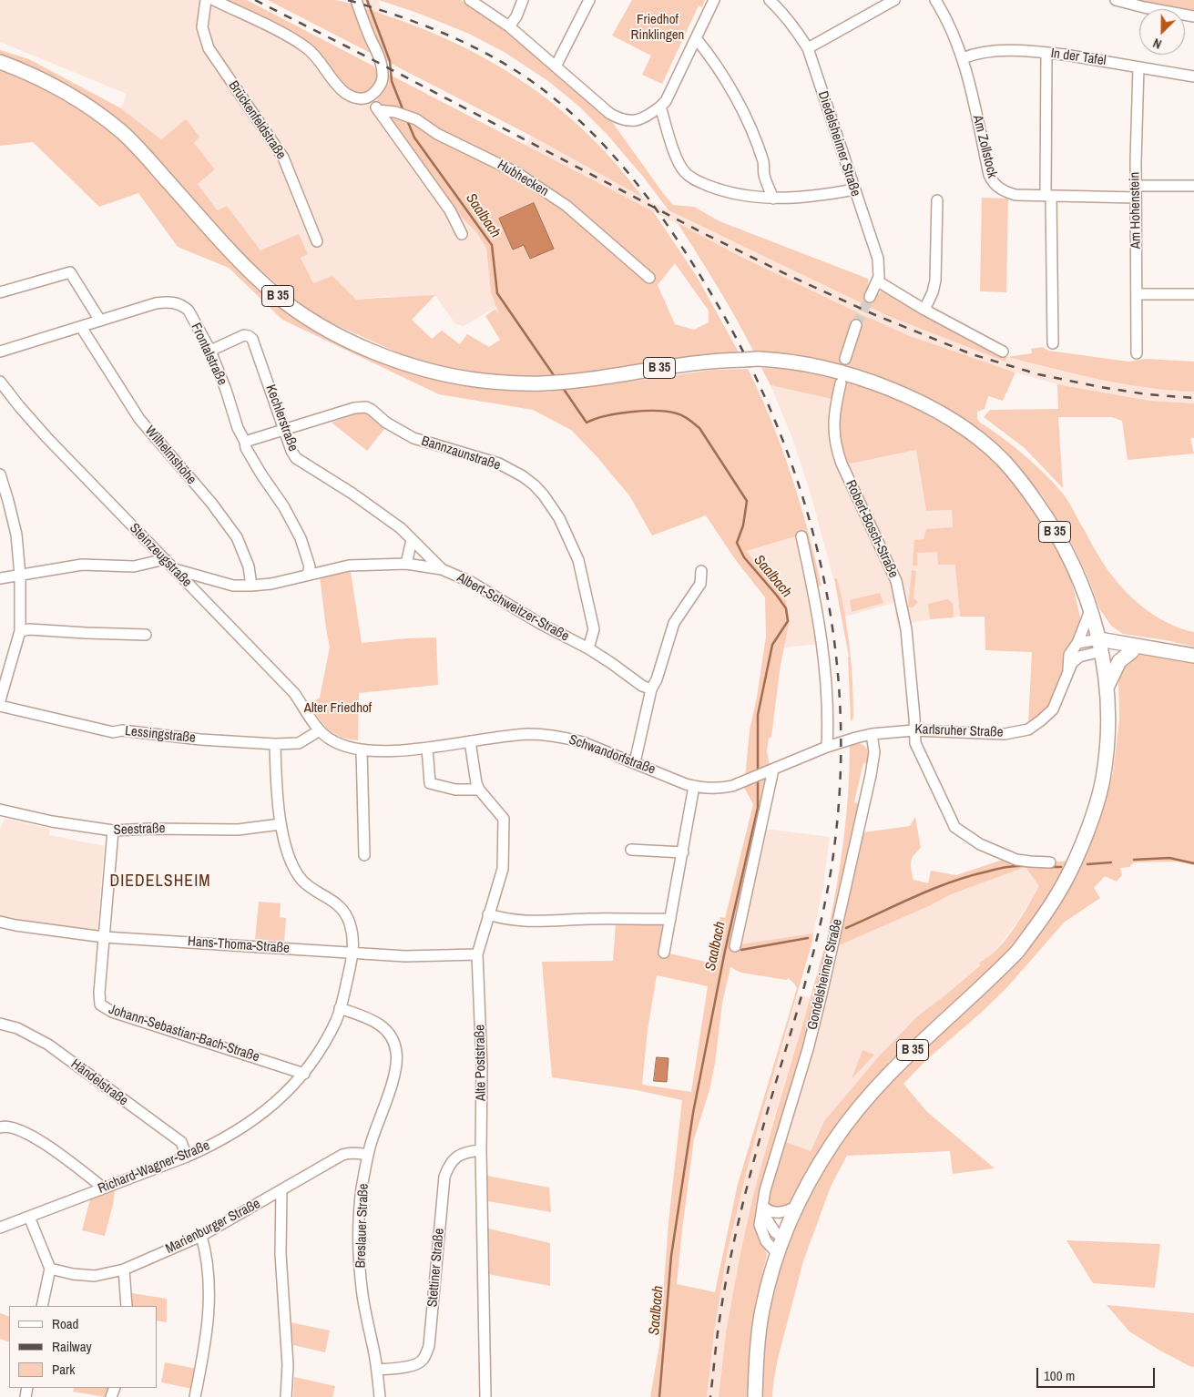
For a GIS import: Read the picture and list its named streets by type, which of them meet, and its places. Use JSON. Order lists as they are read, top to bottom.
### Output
{
  "streets": {
    "main road": ["B 35"],
    "street": [
      "In der Tafel",
      "Brückenfeldstraße",
      "Diedelsheimer Straße",
      "Am Zollstock",
      "Hubhecken",
      "Am Hohenstein",
      "Frontalstraße",
      "Kechlerstraße",
      "Bannzaunstraße",
      "Wilhelmshöhe",
      "Robert-Bosch-Straße",
      "Steinzeugstraße",
      "Albert-Schweitzer-Straße",
      "Karlsruher Straße",
      "Lessingstraße",
      "Schwandorfstraße",
      "Seestraße",
      "Hans-Thoma-Straße",
      "Gondelsheimer Straße",
      "Johann-Sebastian-Bach-Straße",
      "Alte Poststraße",
      "Händelstraße",
      "Richard-Wagner-Straße",
      "Breslauer Straße",
      "Marienburger Straße",
      "Stettiner Straße"
    ]
  },
  "crossings": [
    ["In der Tafel", "Am Zollstock"],
    ["In der Tafel", "Am Hohenstein"],
    ["Am Zollstock", "Am Hohenstein"],
    ["B 35", "Karlsruher Straße"],
    ["B 35", "Gondelsheimer Straße"],
    ["Frontalstraße", "Kechlerstraße"],
    ["Frontalstraße", "Bannzaunstraße"],
    ["Frontalstraße", "Wilhelmshöhe"],
    ["Frontalstraße", "Albert-Schweitzer-Straße"],
    ["Kechlerstraße", "Bannzaunstraße"],
    ["Kechlerstraße", "Albert-Schweitzer-Straße"],
    ["Bannzaunstraße", "Albert-Schweitzer-Straße"],
    ["Wilhelmshöhe", "Albert-Schweitzer-Straße"],
    ["Robert-Bosch-Straße", "Karlsruher Straße"],
    ["Steinzeugstraße", "Albert-Schweitzer-Straße"],
    ["Steinzeugstraße", "Lessingstraße"],
    ["Steinzeugstraße", "Schwandorfstraße"],
    ["Karlsruher Straße", "Schwandorfstraße"],
    ["Karlsruher Straße", "Gondelsheimer Straße"],
    ["Lessingstraße", "Schwandorfstraße"],
    ["Lessingstraße", "Richard-Wagner-Straße"],
    ["Schwandorfstraße", "Gondelsheimer Straße"],
    ["Schwandorfstraße", "Alte Poststraße"],
    ["Seestraße", "Johann-Sebastian-Bach-Straße"],
    ["Seestraße", "Richard-Wagner-Straße"],
    ["Hans-Thoma-Straße", "Johann-Sebastian-Bach-Straße"],
    ["Hans-Thoma-Straße", "Alte Poststraße"],
    ["Hans-Thoma-Straße", "Richard-Wagner-Straße"],
    ["Johann-Sebastian-Bach-Straße", "Richard-Wagner-Straße"],
    ["Alte Poststraße", "Stettiner Straße"],
    ["Händelstraße", "Richard-Wagner-Straße"],
    ["Richard-Wagner-Straße", "Breslauer Straße"],
    ["Breslauer Straße", "Marienburger Straße"],
    ["Breslauer Straße", "Stettiner Straße"]
  ],
  "districts": ["DIEDELSHEIM"],
  "water": ["Saalbach"],
  "parks": ["Friedhof Rinklingen", "Alter Friedhof"],
  "legend": ["Road", "Railway", "Park"],
  "scale_bar": "100 m",
  "north": "bottom left"
}
